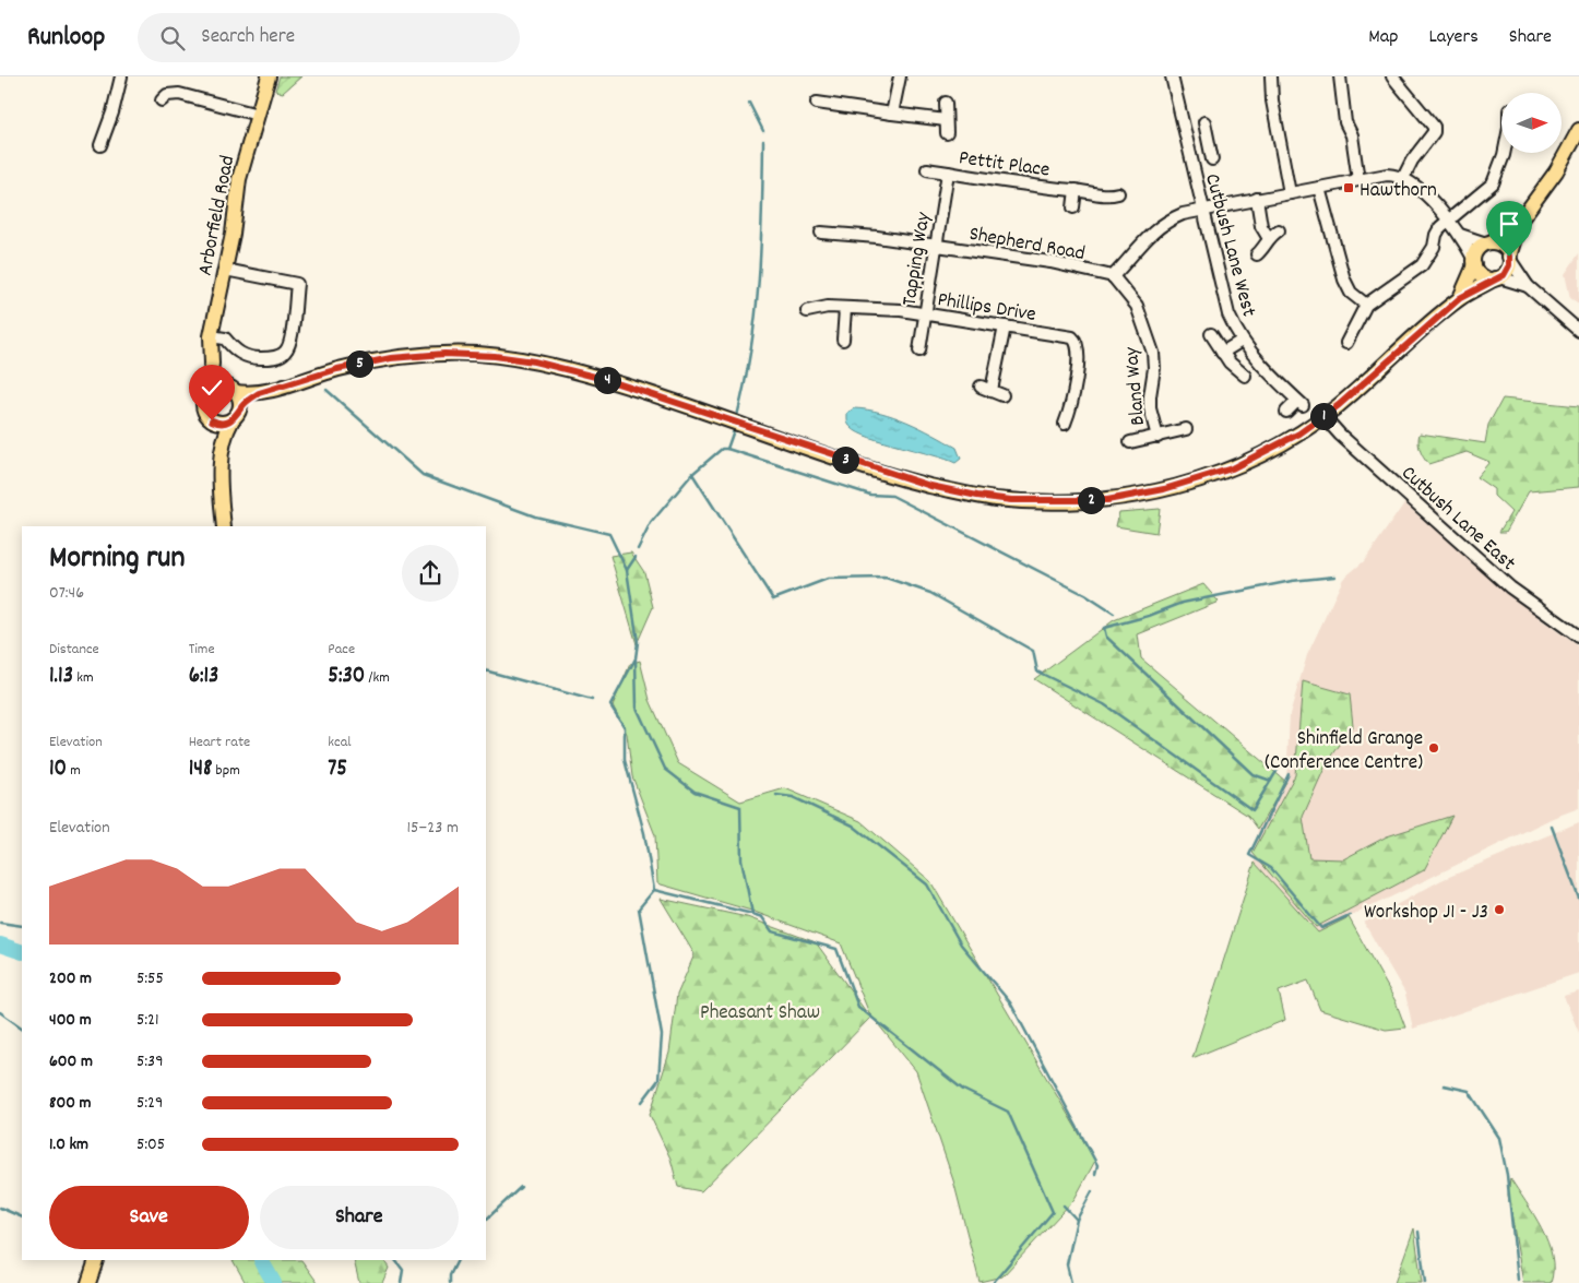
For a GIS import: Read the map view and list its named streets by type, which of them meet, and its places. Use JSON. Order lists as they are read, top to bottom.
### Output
{
  "streets": {
    "main road": ["Arborfield Road"],
    "street": [
      "Pettit Place",
      "Shepherd Road",
      "Cutbush Lane West",
      "Tapping Way",
      "Phillips Drive",
      "Bland Way",
      "Cutbush Lane East"
    ]
  },
  "crossings": [
    ["Pettit Place", "Tapping Way"],
    ["Shepherd Road", "Tapping Way"],
    ["Shepherd Road", "Bland Way"],
    ["Tapping Way", "Phillips Drive"]
  ],
  "parks": ["Pheasant Shaw"],
  "places": {
    "transit": ["Hawthorn"],
    "other": ["Shinfield Grange (Conference Centre)", "Workshop J1 - J3"]
  },
  "north": "right",
  "page": {
    "header": "Runloop",
    "search": "Search here",
    "nav": ["Map", "Layers", "Share"],
    "pins": [
      "5",
      "4",
      "1",
      "3",
      "2"
    ],
    "heading": ["Morning run", "07:46"],
    "stats": [
      ["Distance", "1.13 km"],
      ["Time", "6:13"],
      ["Pace", "5:30 /km"],
      ["Elevation", "10 m"],
      ["Heart rate", "148 bpm"],
      ["kcal", "75"]
    ],
    "chart": ["Elevation", "15–23 m"],
    "list": [
      {
        "name": "200 m",
        "note": "5:55"
      },
      {
        "name": "400 m",
        "note": "5:21"
      },
      {
        "name": "600 m",
        "note": "5:39"
      },
      {
        "name": "800 m",
        "note": "5:29"
      },
      {
        "name": "1.0 km",
        "note": "5:05"
      }
    ],
    "buttons": ["Save", "Share"]
  }
}
